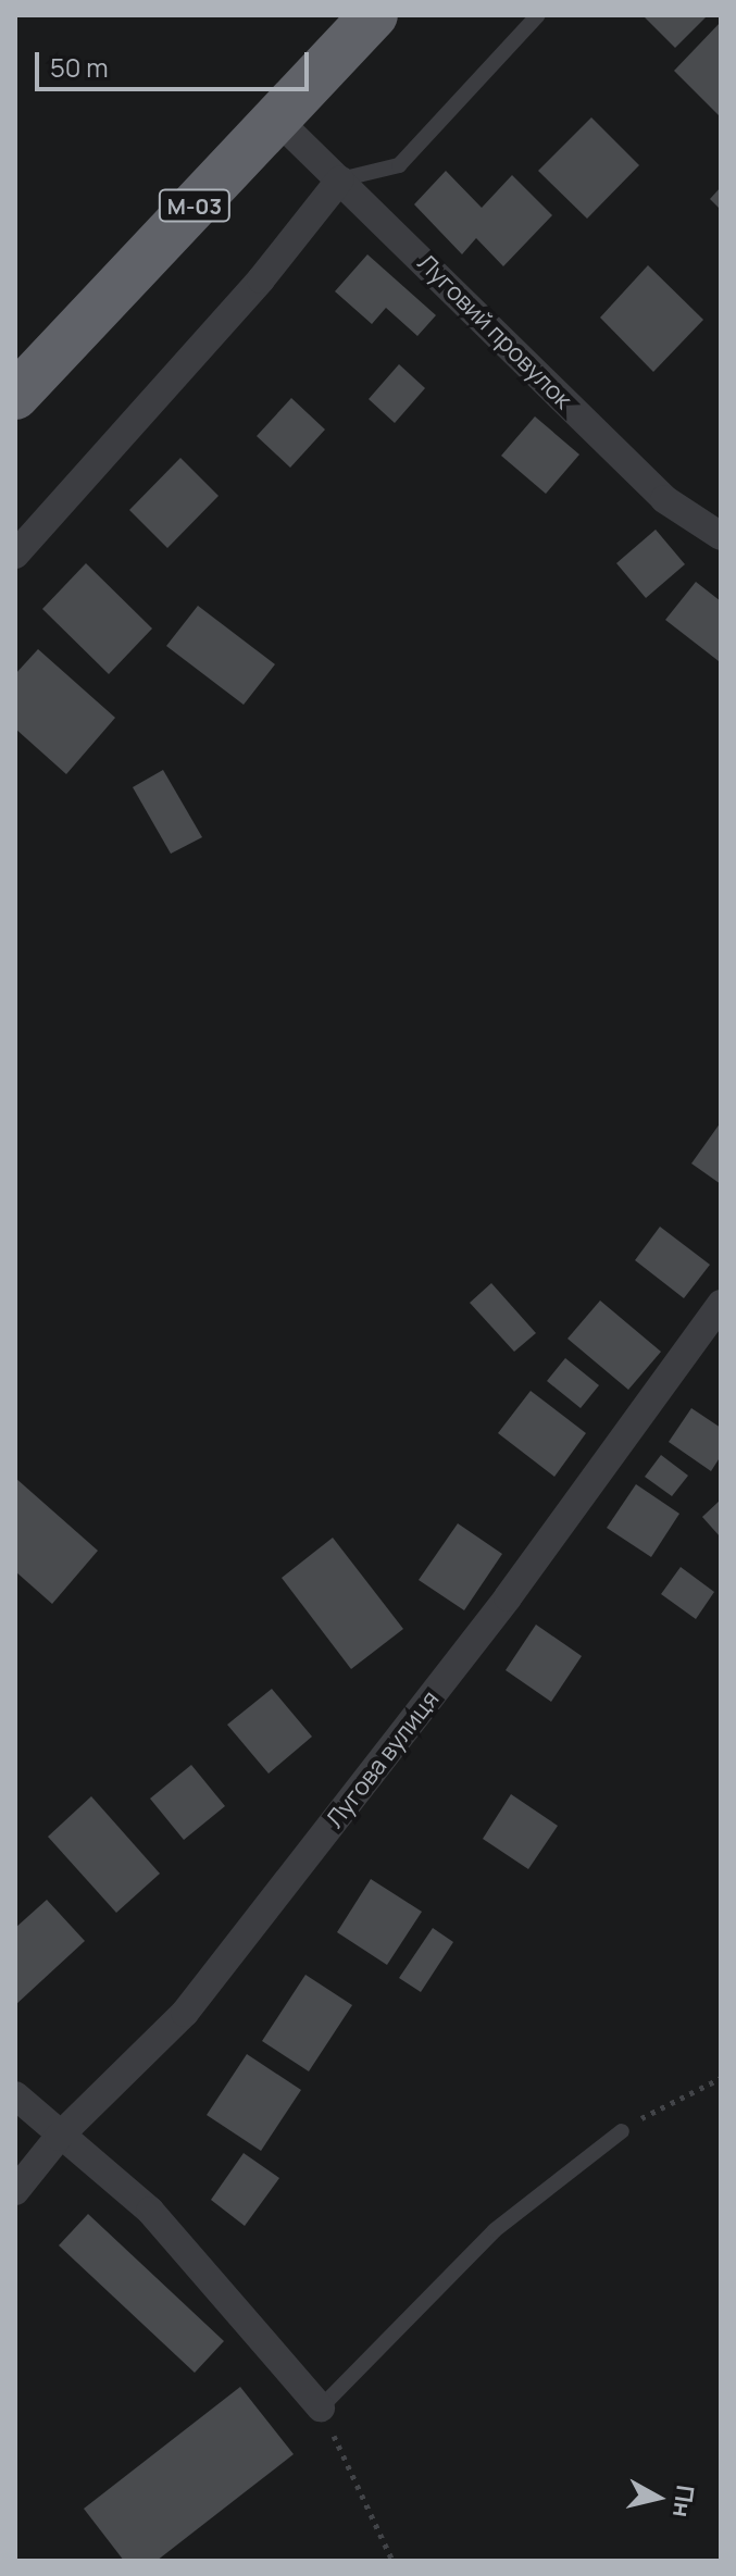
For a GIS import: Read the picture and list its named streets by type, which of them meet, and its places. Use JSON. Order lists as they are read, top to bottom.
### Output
{
  "streets": {
    "highway": ["М-03"],
    "street": ["Луговий провулок", "Лугова вулиця"]
  },
  "crossings": [
    ["М-03", "Луговий провулок"]
  ],
  "scale_bar": "50 m",
  "north": "right"
}
